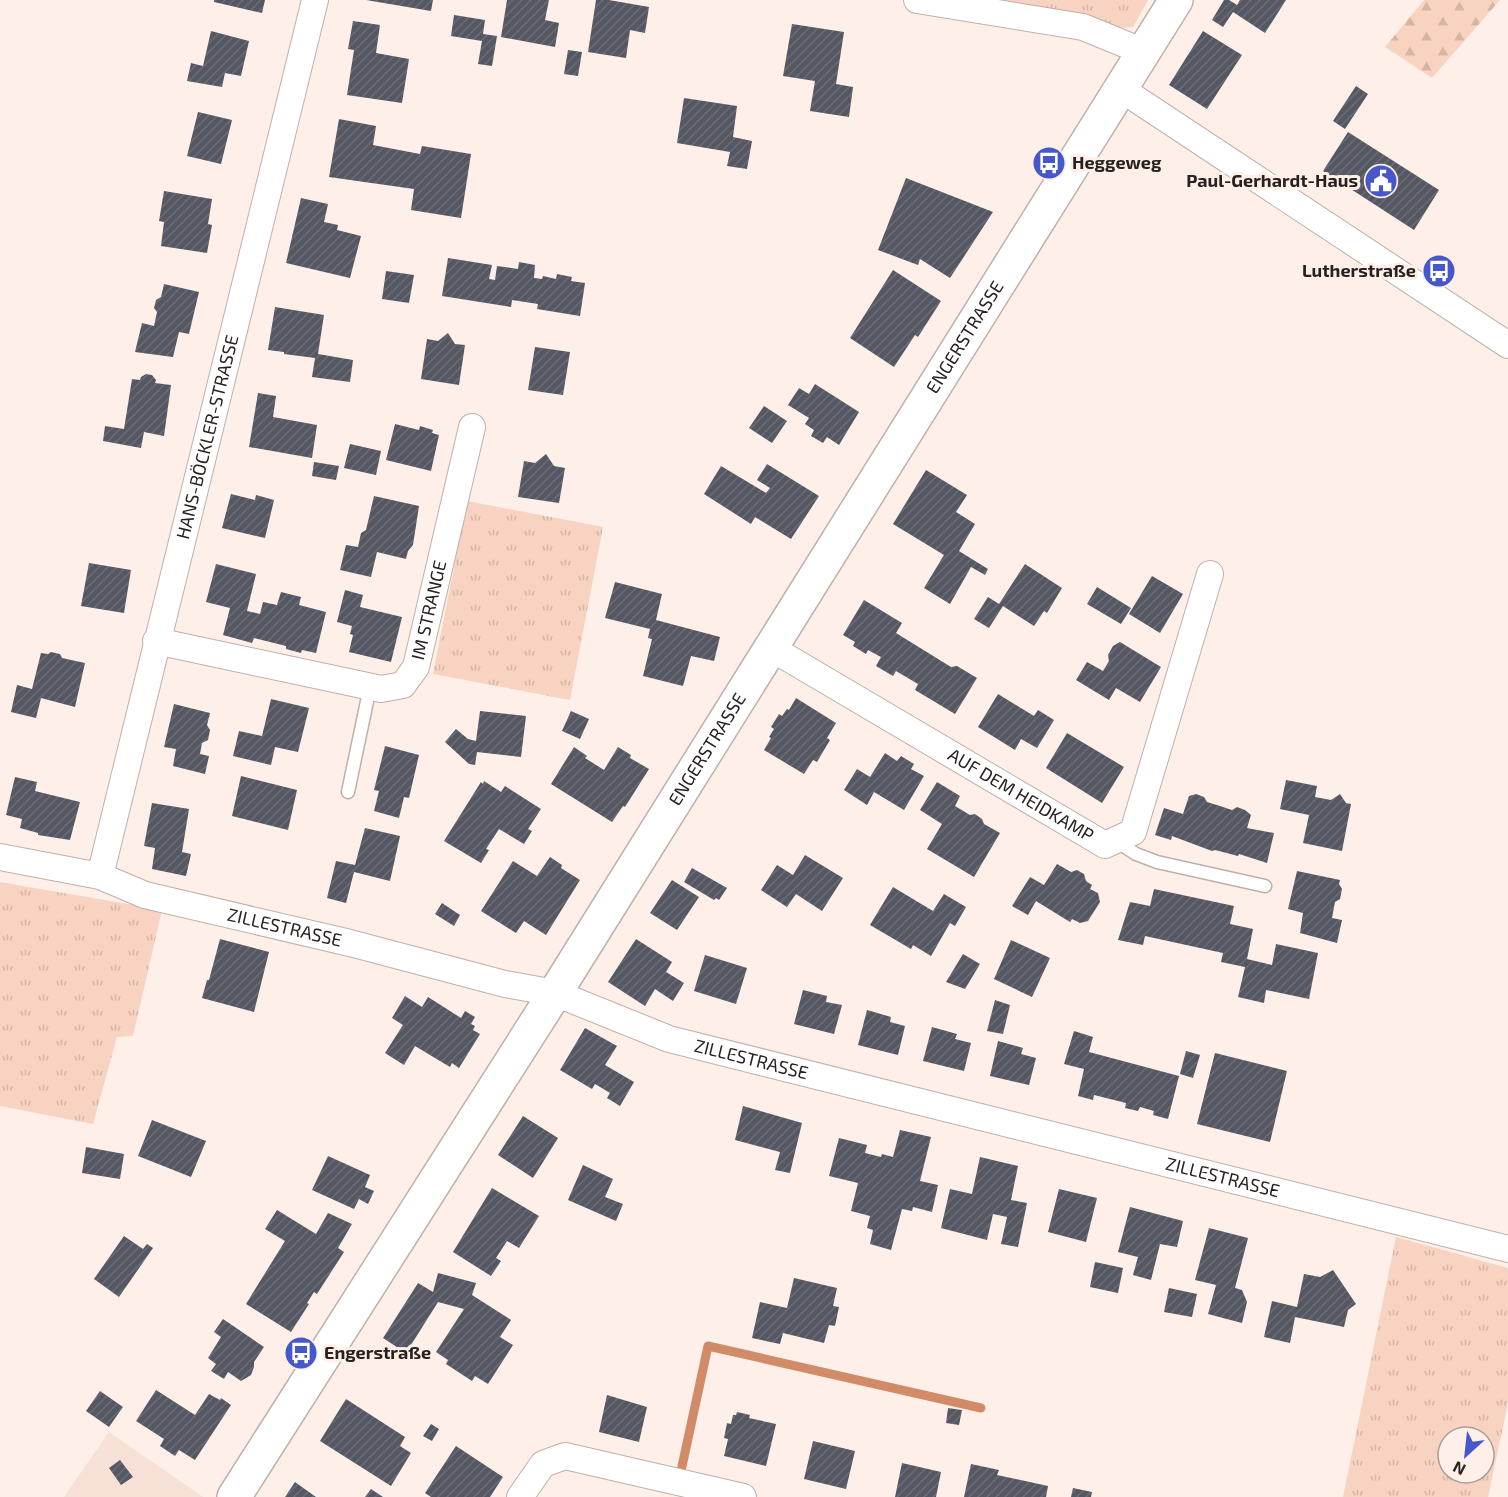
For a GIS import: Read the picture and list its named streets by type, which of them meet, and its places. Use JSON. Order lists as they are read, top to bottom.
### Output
{
  "streets": {
    "main road": ["ENGERSTRASSE"],
    "street": [
      "HANS-BÖCKLER-STRASSE",
      "IM STRANGE",
      "AUF DEM HEIDKAMP",
      "ZILLESTRASSE"
    ]
  },
  "crossings": [
    ["ENGERSTRASSE", "AUF DEM HEIDKAMP"],
    ["ENGERSTRASSE", "ZILLESTRASSE"],
    ["HANS-BÖCKLER-STRASSE", "IM STRANGE"],
    ["HANS-BÖCKLER-STRASSE", "ZILLESTRASSE"]
  ],
  "places": {
    "bus stop": ["Heggeweg", "Lutherstraße", "Engerstraße"],
    "public building": ["Paul-Gerhardt-Haus"]
  },
  "north": "bottom left"
}
